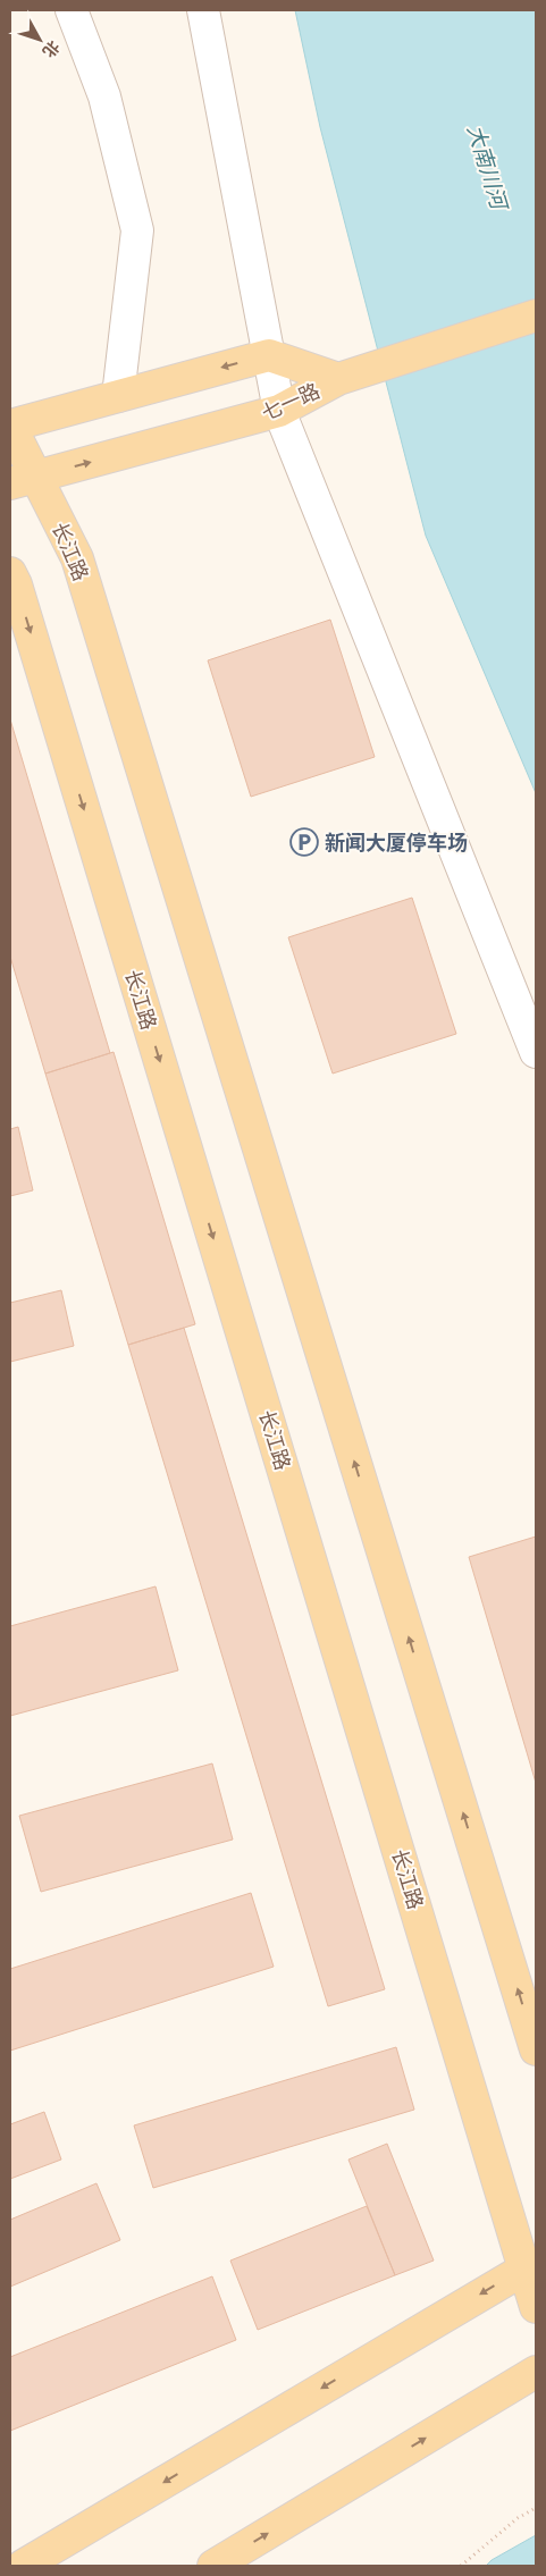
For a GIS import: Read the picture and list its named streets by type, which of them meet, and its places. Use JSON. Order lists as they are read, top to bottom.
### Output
{
  "streets": {
    "main road": ["七一路", "长江路"]
  },
  "crossings": [
    ["七一路", "长江路"]
  ],
  "water": ["大南川河"],
  "places": {
    "parking": ["新闻大厦停车场"]
  },
  "north": "bottom right"
}
